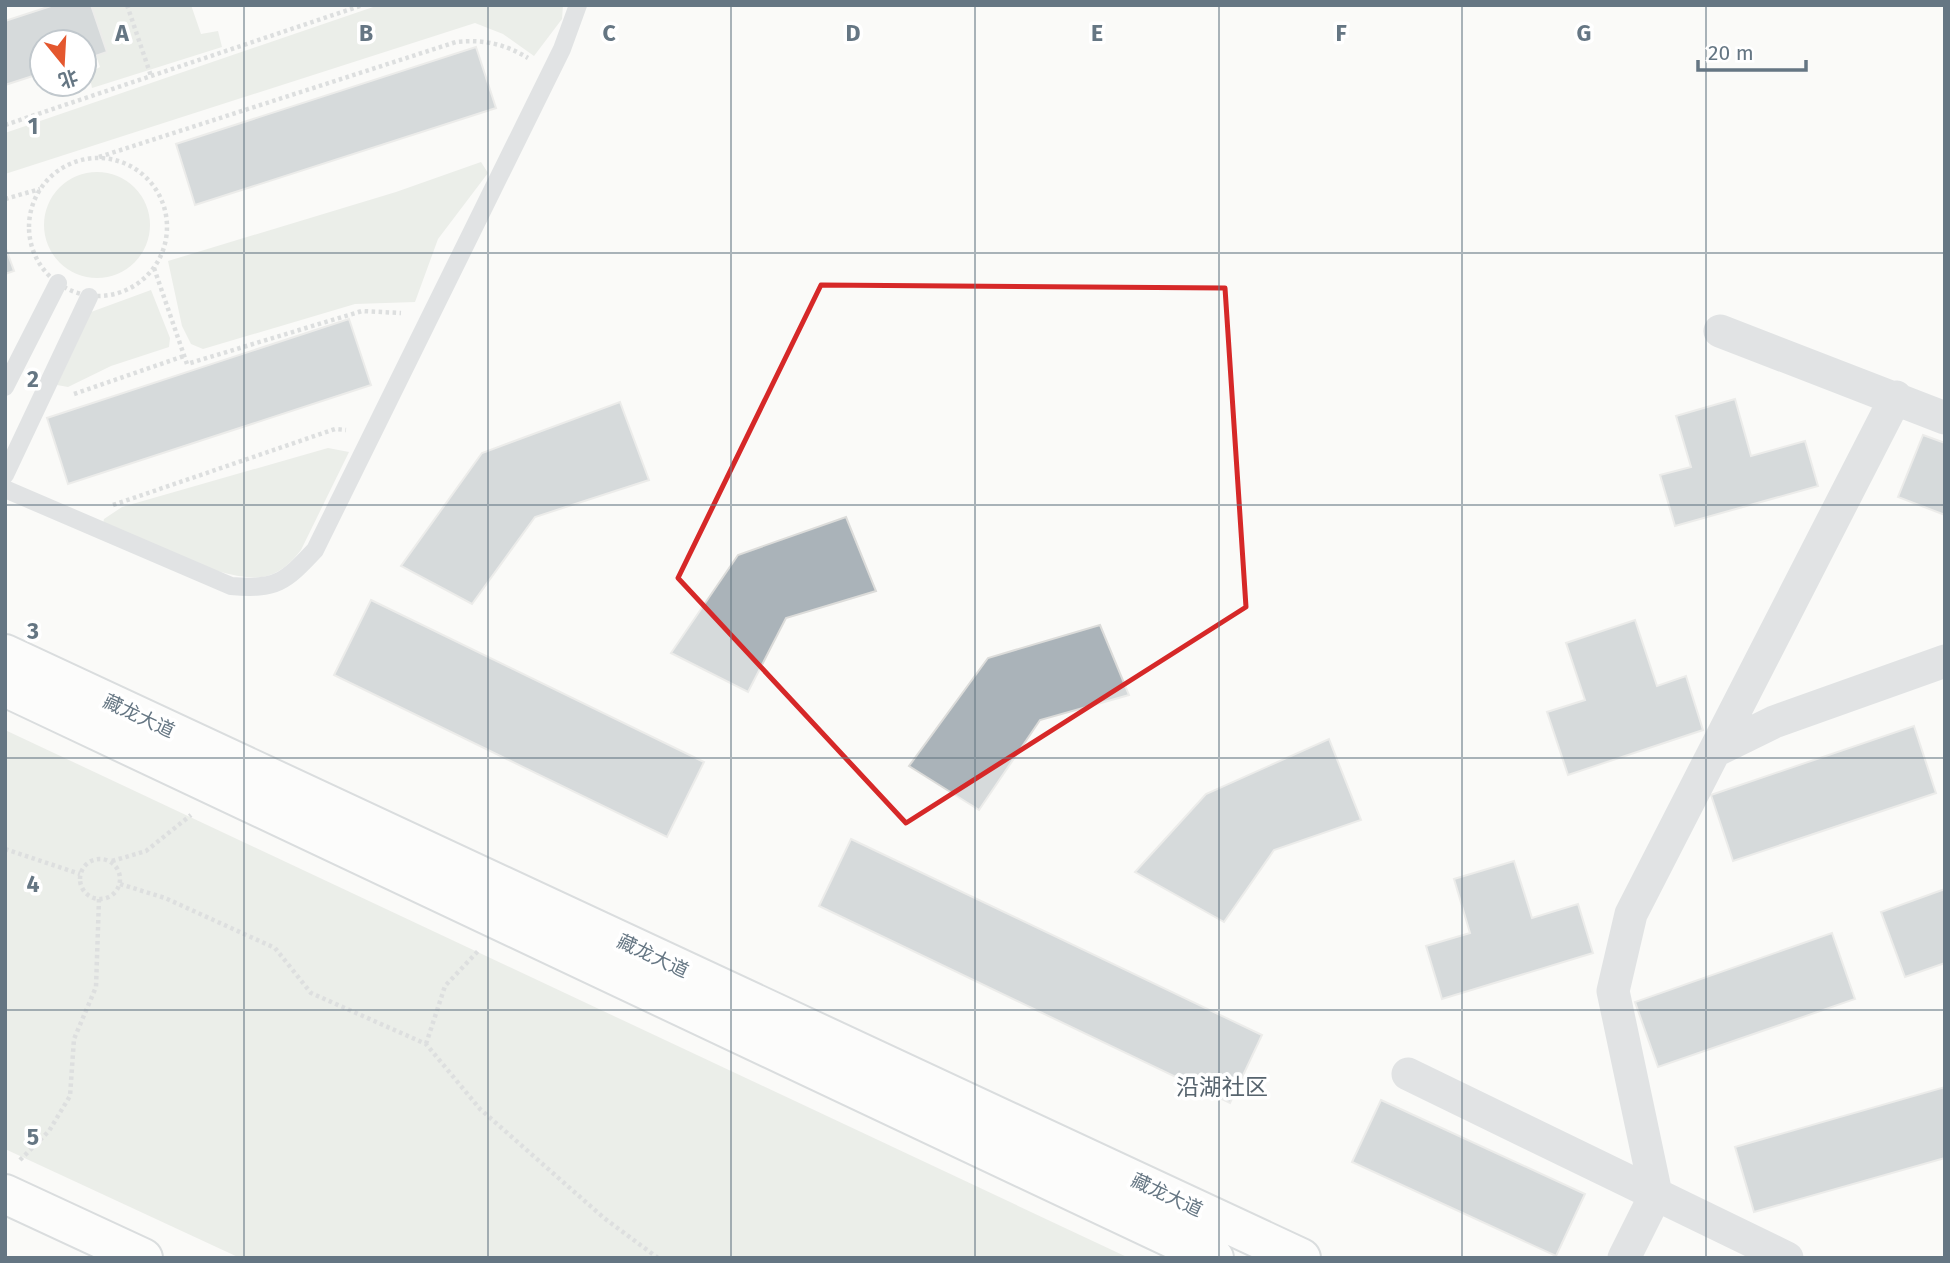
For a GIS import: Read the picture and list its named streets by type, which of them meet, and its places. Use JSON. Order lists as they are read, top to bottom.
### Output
{
  "streets": {
    "main road": ["藏龙大道"]
  },
  "districts": ["沿湖社区"],
  "scale_bar": "20 m",
  "north": "bottom",
  "grid": {
    "columns": [
      "A",
      "B",
      "C",
      "D",
      "E",
      "F",
      "G"
    ],
    "rows": [
      "1",
      "2",
      "3",
      "4",
      "5"
    ]
  }
}
